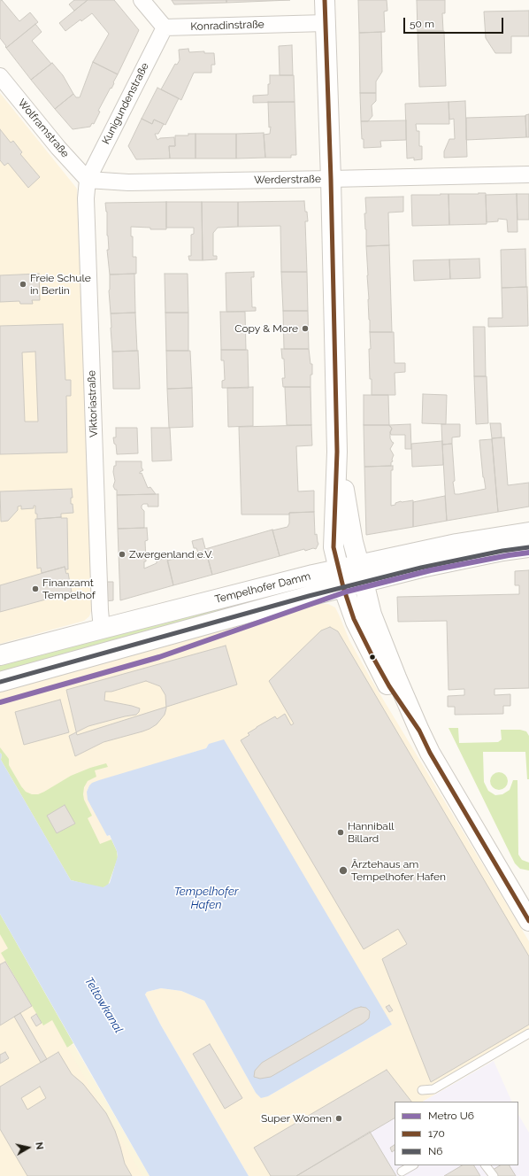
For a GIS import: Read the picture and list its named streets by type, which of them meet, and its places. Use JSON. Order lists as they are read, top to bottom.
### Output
{
  "streets": {
    "main road": ["Tempelhofer Damm"],
    "street": [
      "Konradinstraße",
      "Kunigundenstraße",
      "Wolframstraße",
      "Werderstraße",
      "Viktoriastraße"
    ]
  },
  "crossings": [
    ["Konradinstraße", "Kunigundenstraße"],
    ["Kunigundenstraße", "Wolframstraße"],
    ["Kunigundenstraße", "Werderstraße"],
    ["Kunigundenstraße", "Viktoriastraße"],
    ["Wolframstraße", "Werderstraße"],
    ["Wolframstraße", "Viktoriastraße"],
    ["Werderstraße", "Viktoriastraße"],
    ["Viktoriastraße", "Tempelhofer Damm"]
  ],
  "water": ["Tempelhofer Hafen", "Teltowkanal"],
  "places": [
    "Freie Schule in Berlin",
    "Copy & More",
    "Zwergenland e.V.",
    "Finanzamt Tempelhof",
    "Hanniball Billard",
    "Ärztehaus am Tempelhofer Hafen",
    "Super Women"
  ],
  "lines": ["transit line 170", "transit line N6", "metro line U6"],
  "legend": ["Metro U6", "170", "N6"],
  "scale_bar": "50 m",
  "north": "right"
}
